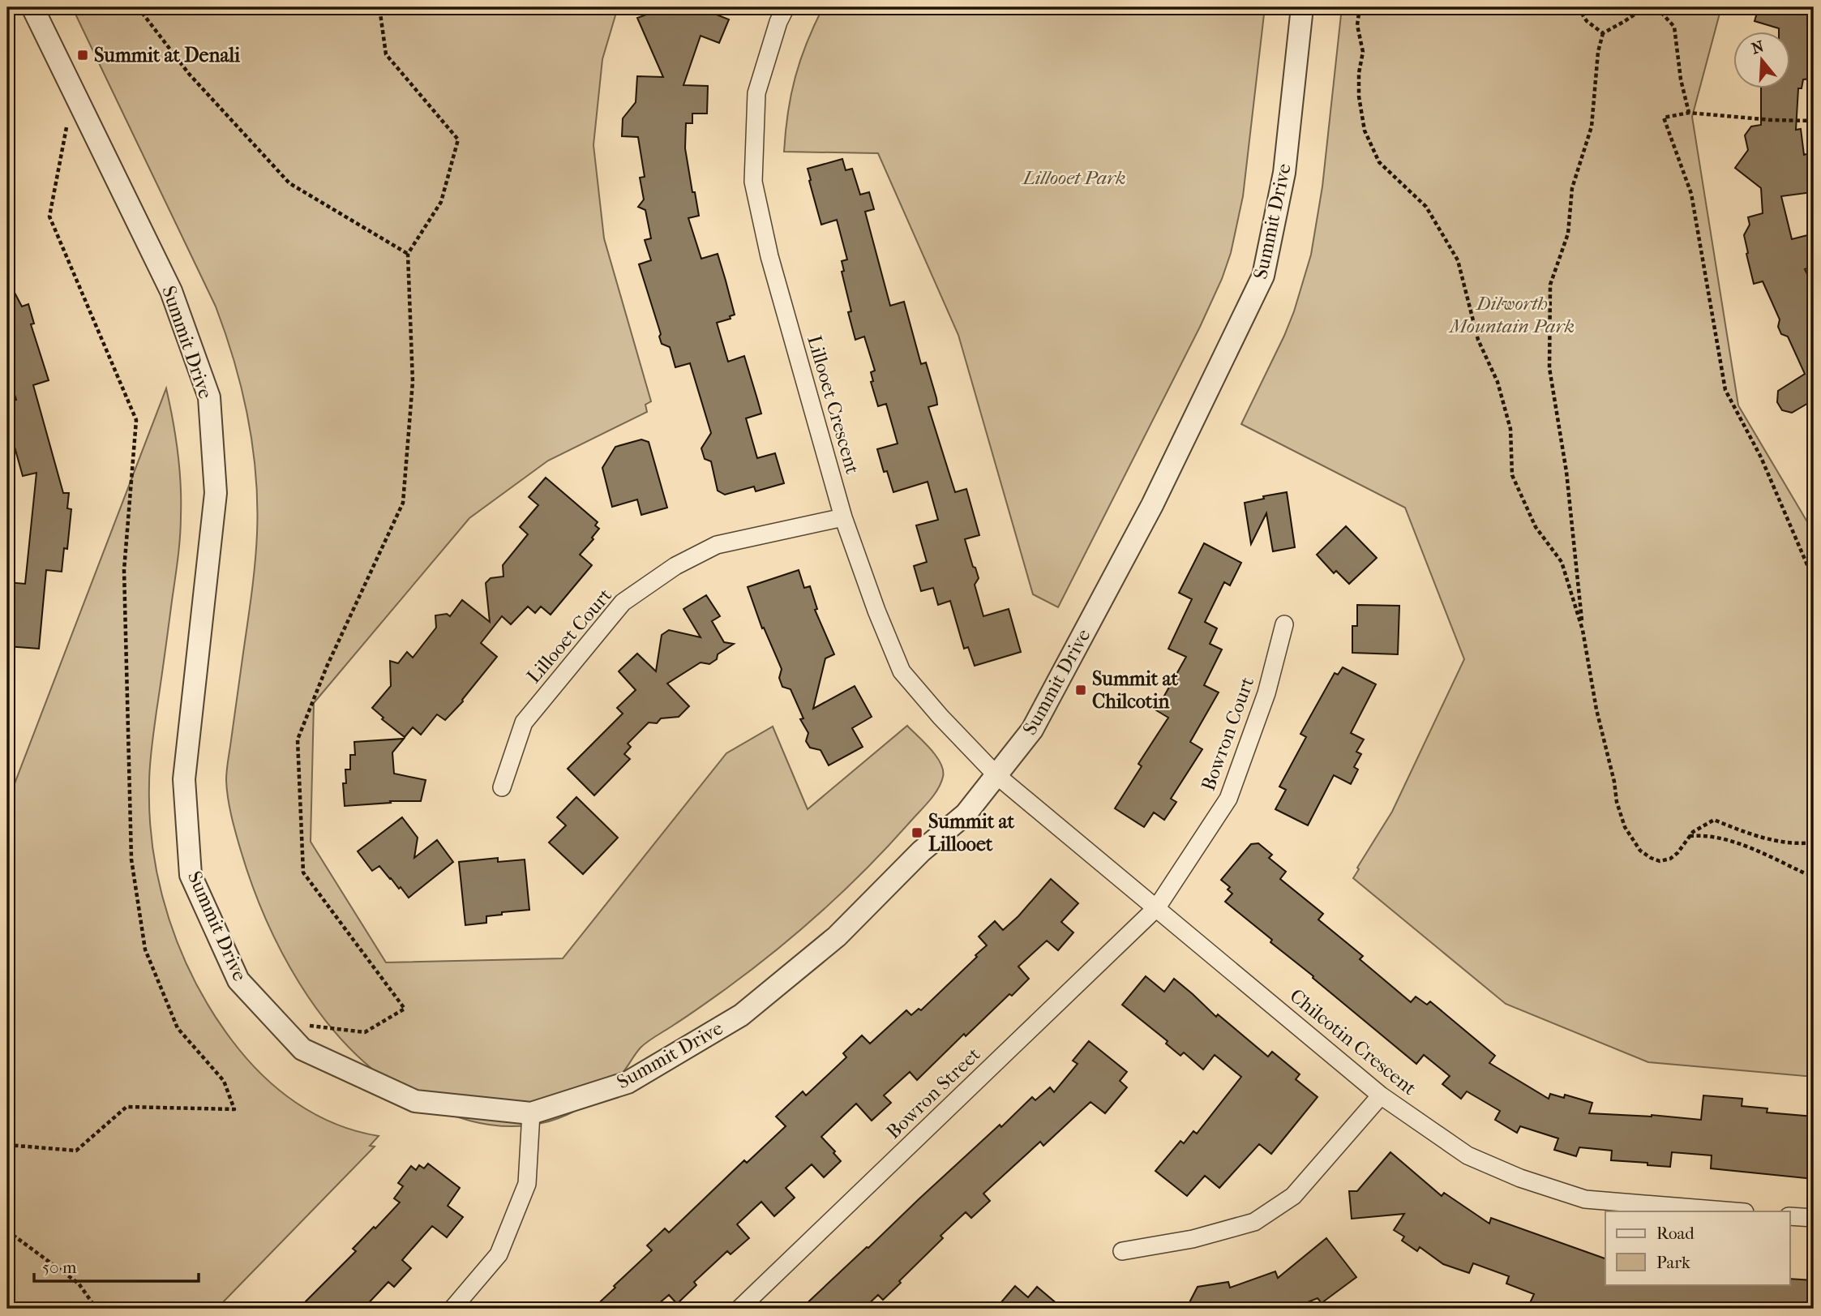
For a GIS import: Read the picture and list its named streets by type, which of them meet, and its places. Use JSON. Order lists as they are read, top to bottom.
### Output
{
  "streets": {
    "street": [
      "Summit Drive",
      "Lillooet Crescent",
      "Lillooet Court",
      "Bowron Court",
      "Chilcotin Crescent",
      "Bowron Street"
    ]
  },
  "crossings": [
    ["Summit Drive", "Lillooet Crescent"],
    ["Summit Drive", "Chilcotin Crescent"],
    ["Lillooet Crescent", "Lillooet Court"],
    ["Lillooet Crescent", "Chilcotin Crescent"],
    ["Bowron Court", "Chilcotin Crescent"],
    ["Bowron Court", "Bowron Street"],
    ["Chilcotin Crescent", "Bowron Street"]
  ],
  "parks": ["Lillooet Park", "Dilworth Mountain Park"],
  "places": {
    "transit": ["Summit at Denali", "Summit at Chilcotin", "Summit at Lillooet"]
  },
  "legend": ["Road", "Park"],
  "scale_bar": "50 m",
  "north": "top"
}
